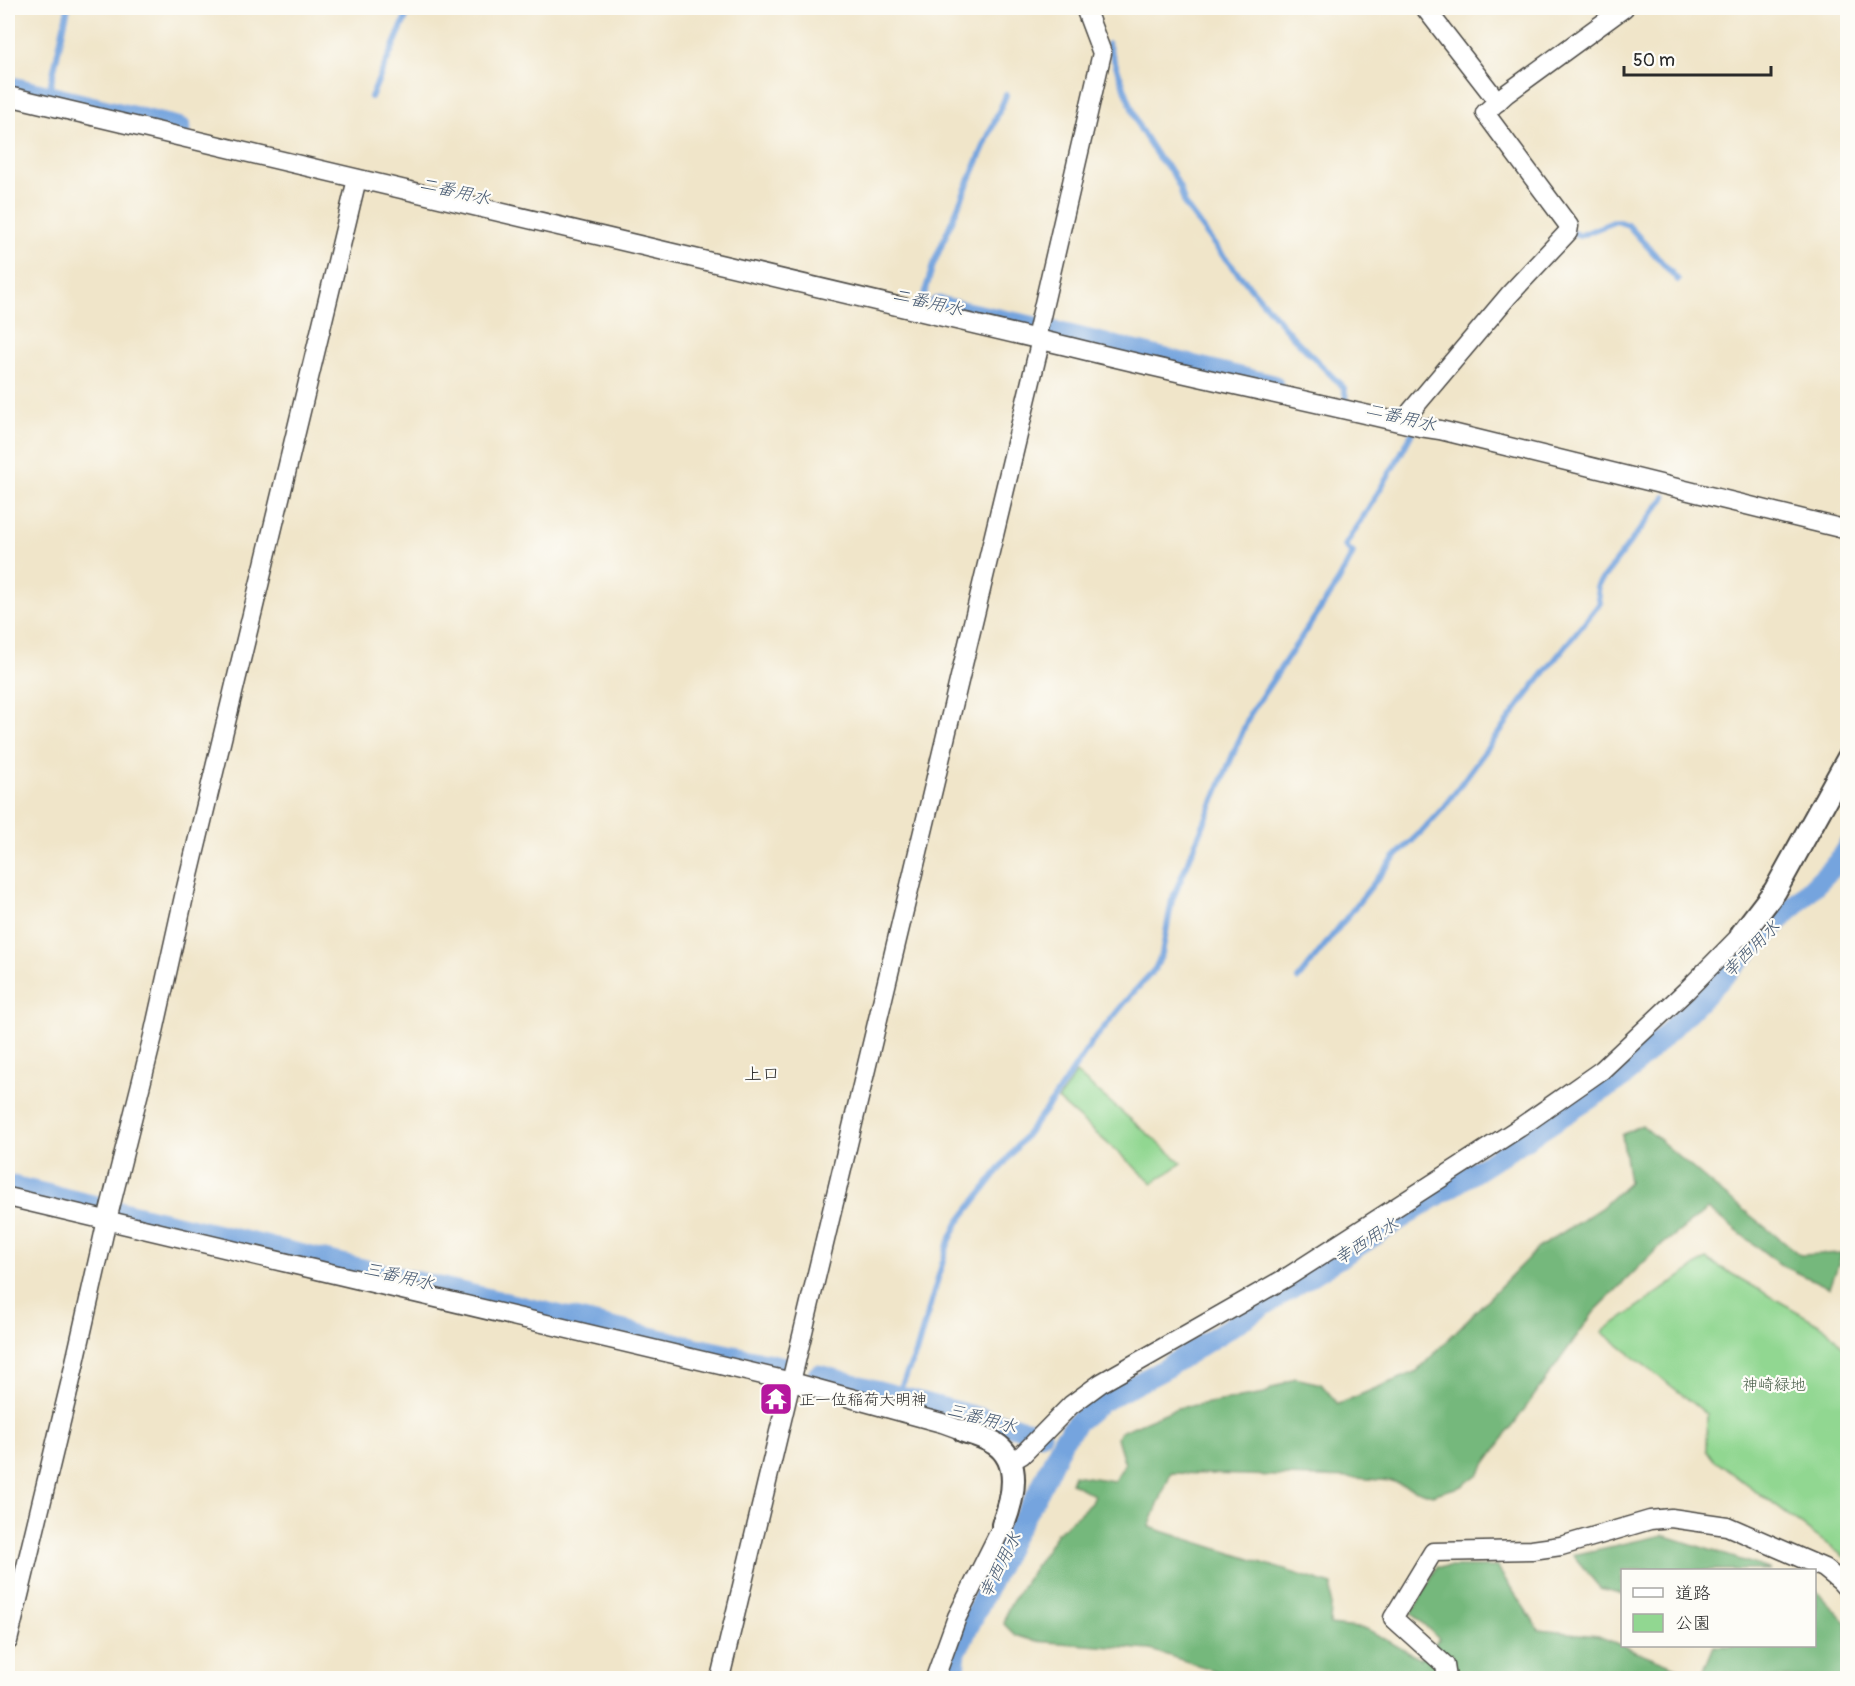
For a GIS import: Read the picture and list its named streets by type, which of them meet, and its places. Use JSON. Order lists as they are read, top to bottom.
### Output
{
  "districts": ["上口"],
  "water": ["二番用水", "幸西用水", "三番用水"],
  "parks": ["神崎緑地"],
  "places": {
    "temple": ["正一位稲荷大明神"]
  },
  "legend": ["道路", "公園"],
  "scale_bar": "50 m"
}
